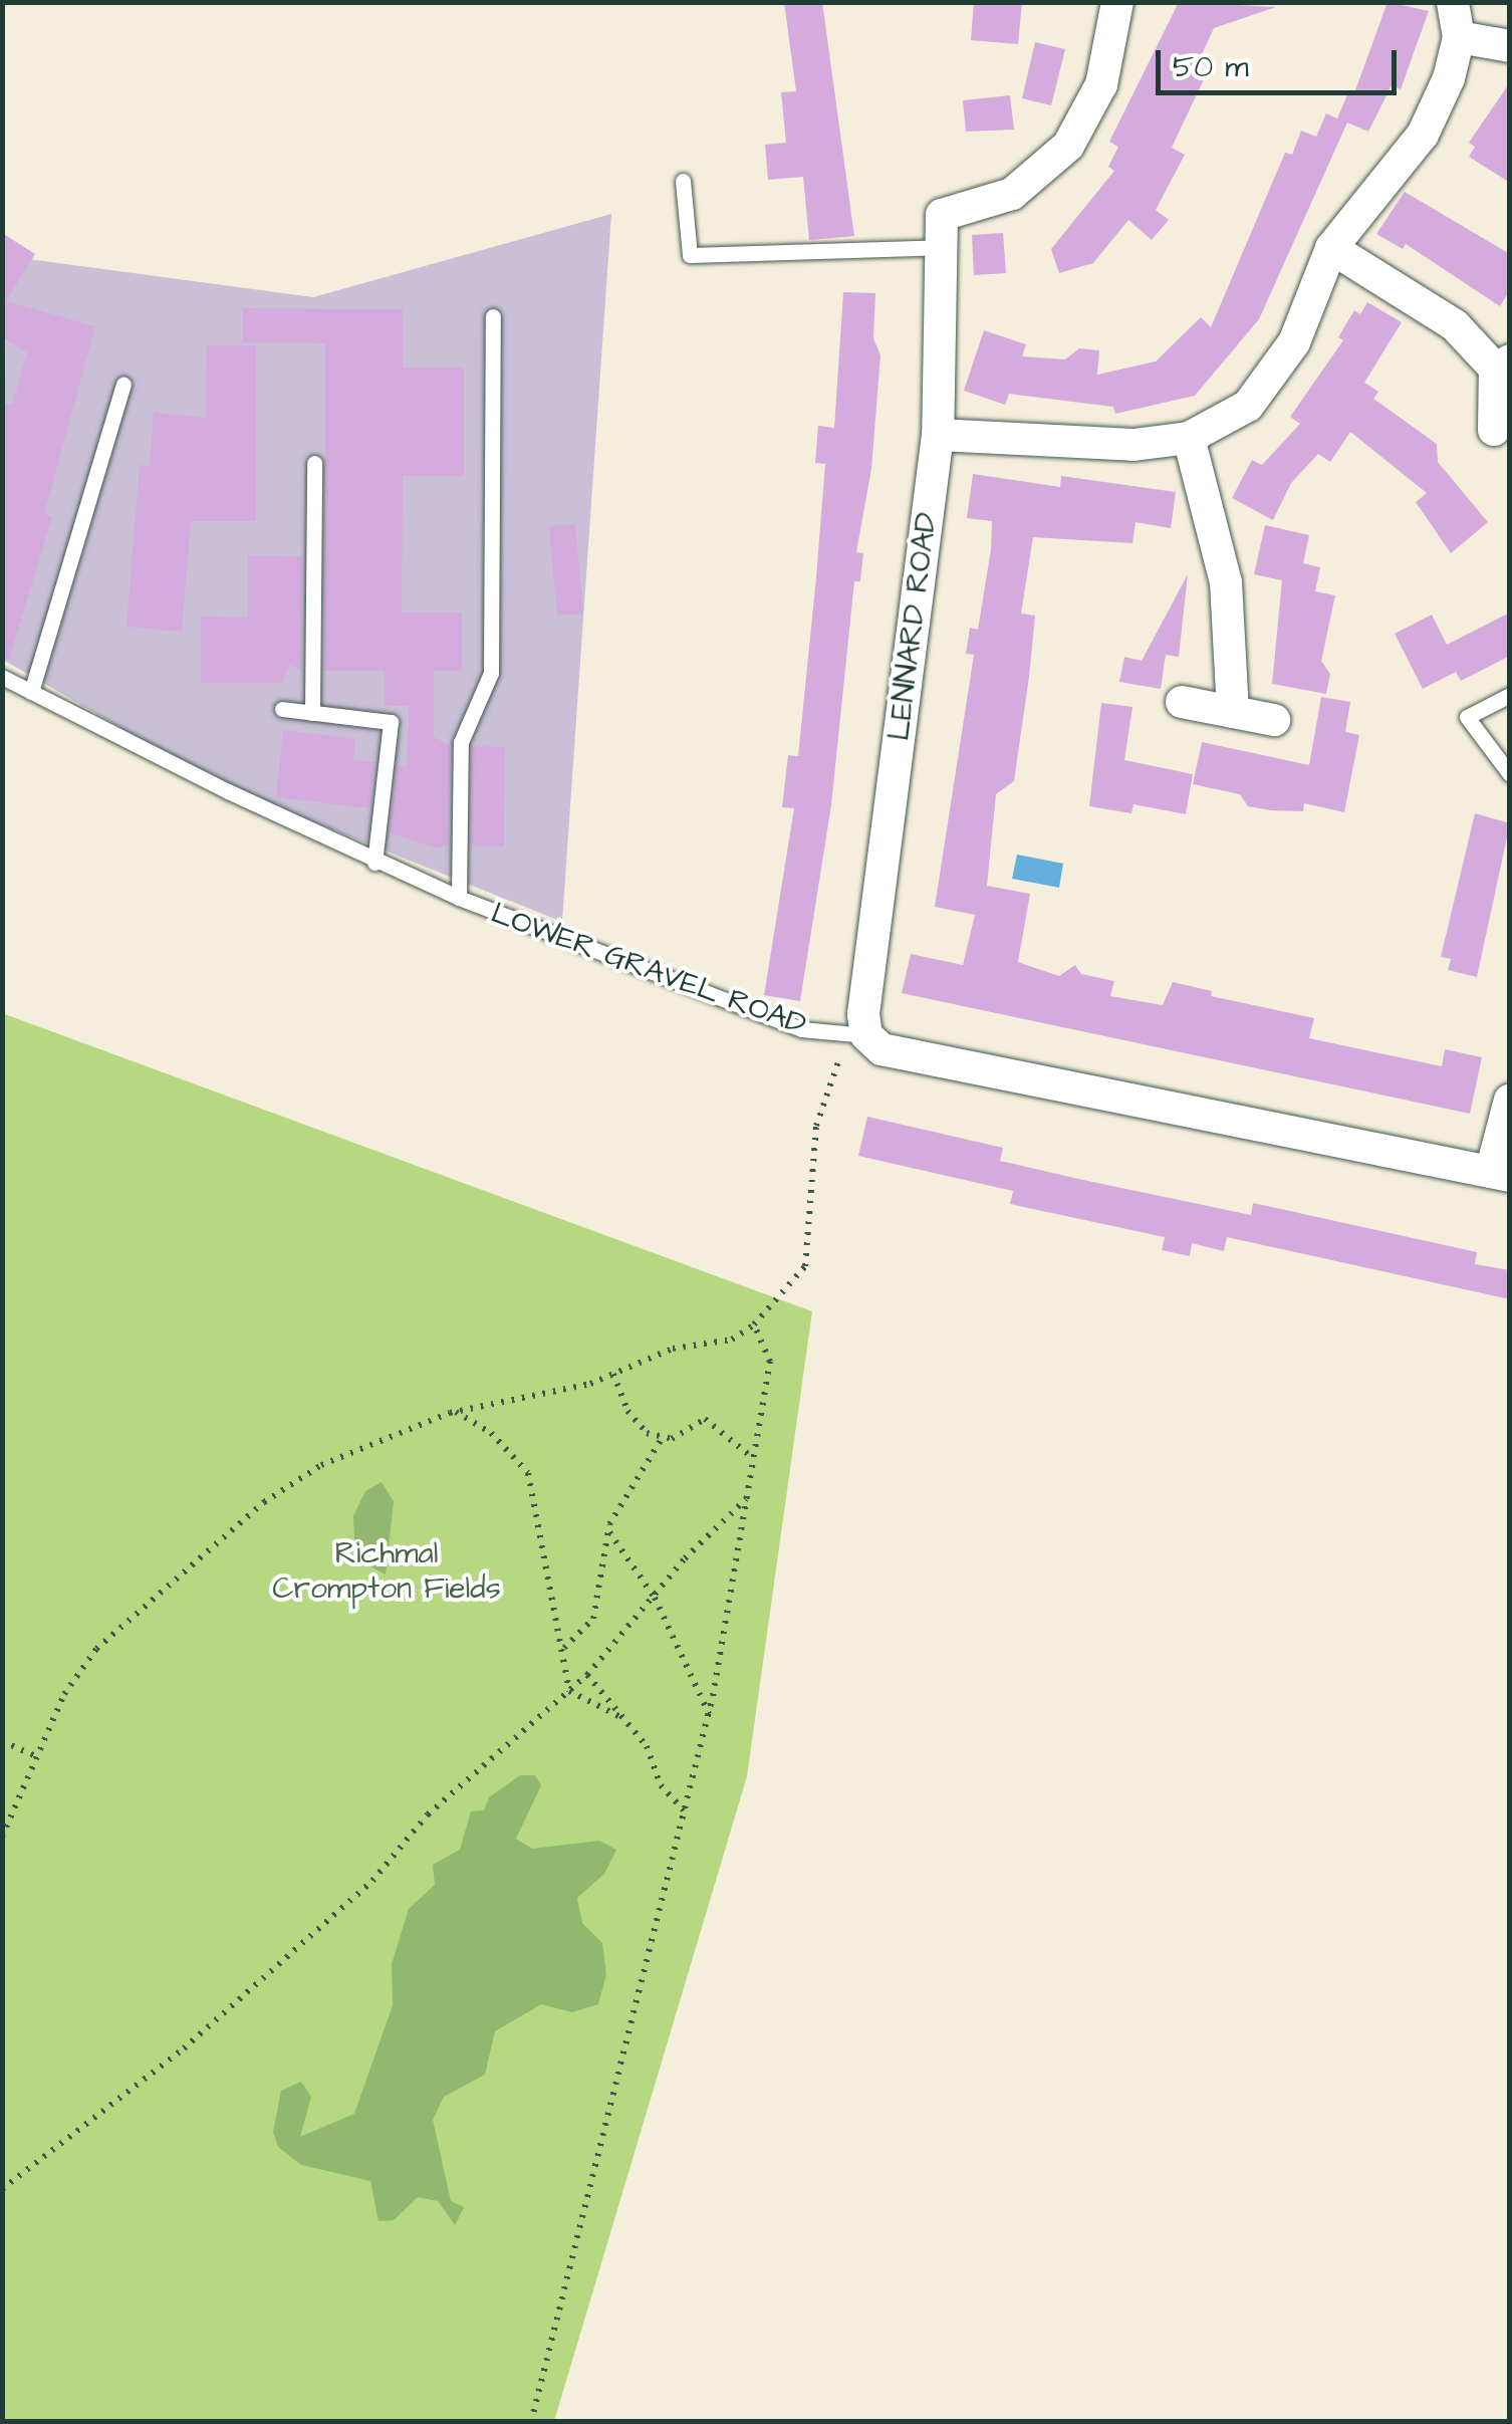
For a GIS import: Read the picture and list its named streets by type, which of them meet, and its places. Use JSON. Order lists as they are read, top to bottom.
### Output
{
  "streets": {
    "street": ["LENNARD ROAD", "LOWER GRAVEL ROAD"]
  },
  "crossings": [
    ["LENNARD ROAD", "LOWER GRAVEL ROAD"]
  ],
  "parks": ["Richmal Crompton Fields"],
  "scale_bar": "50 m"
}
